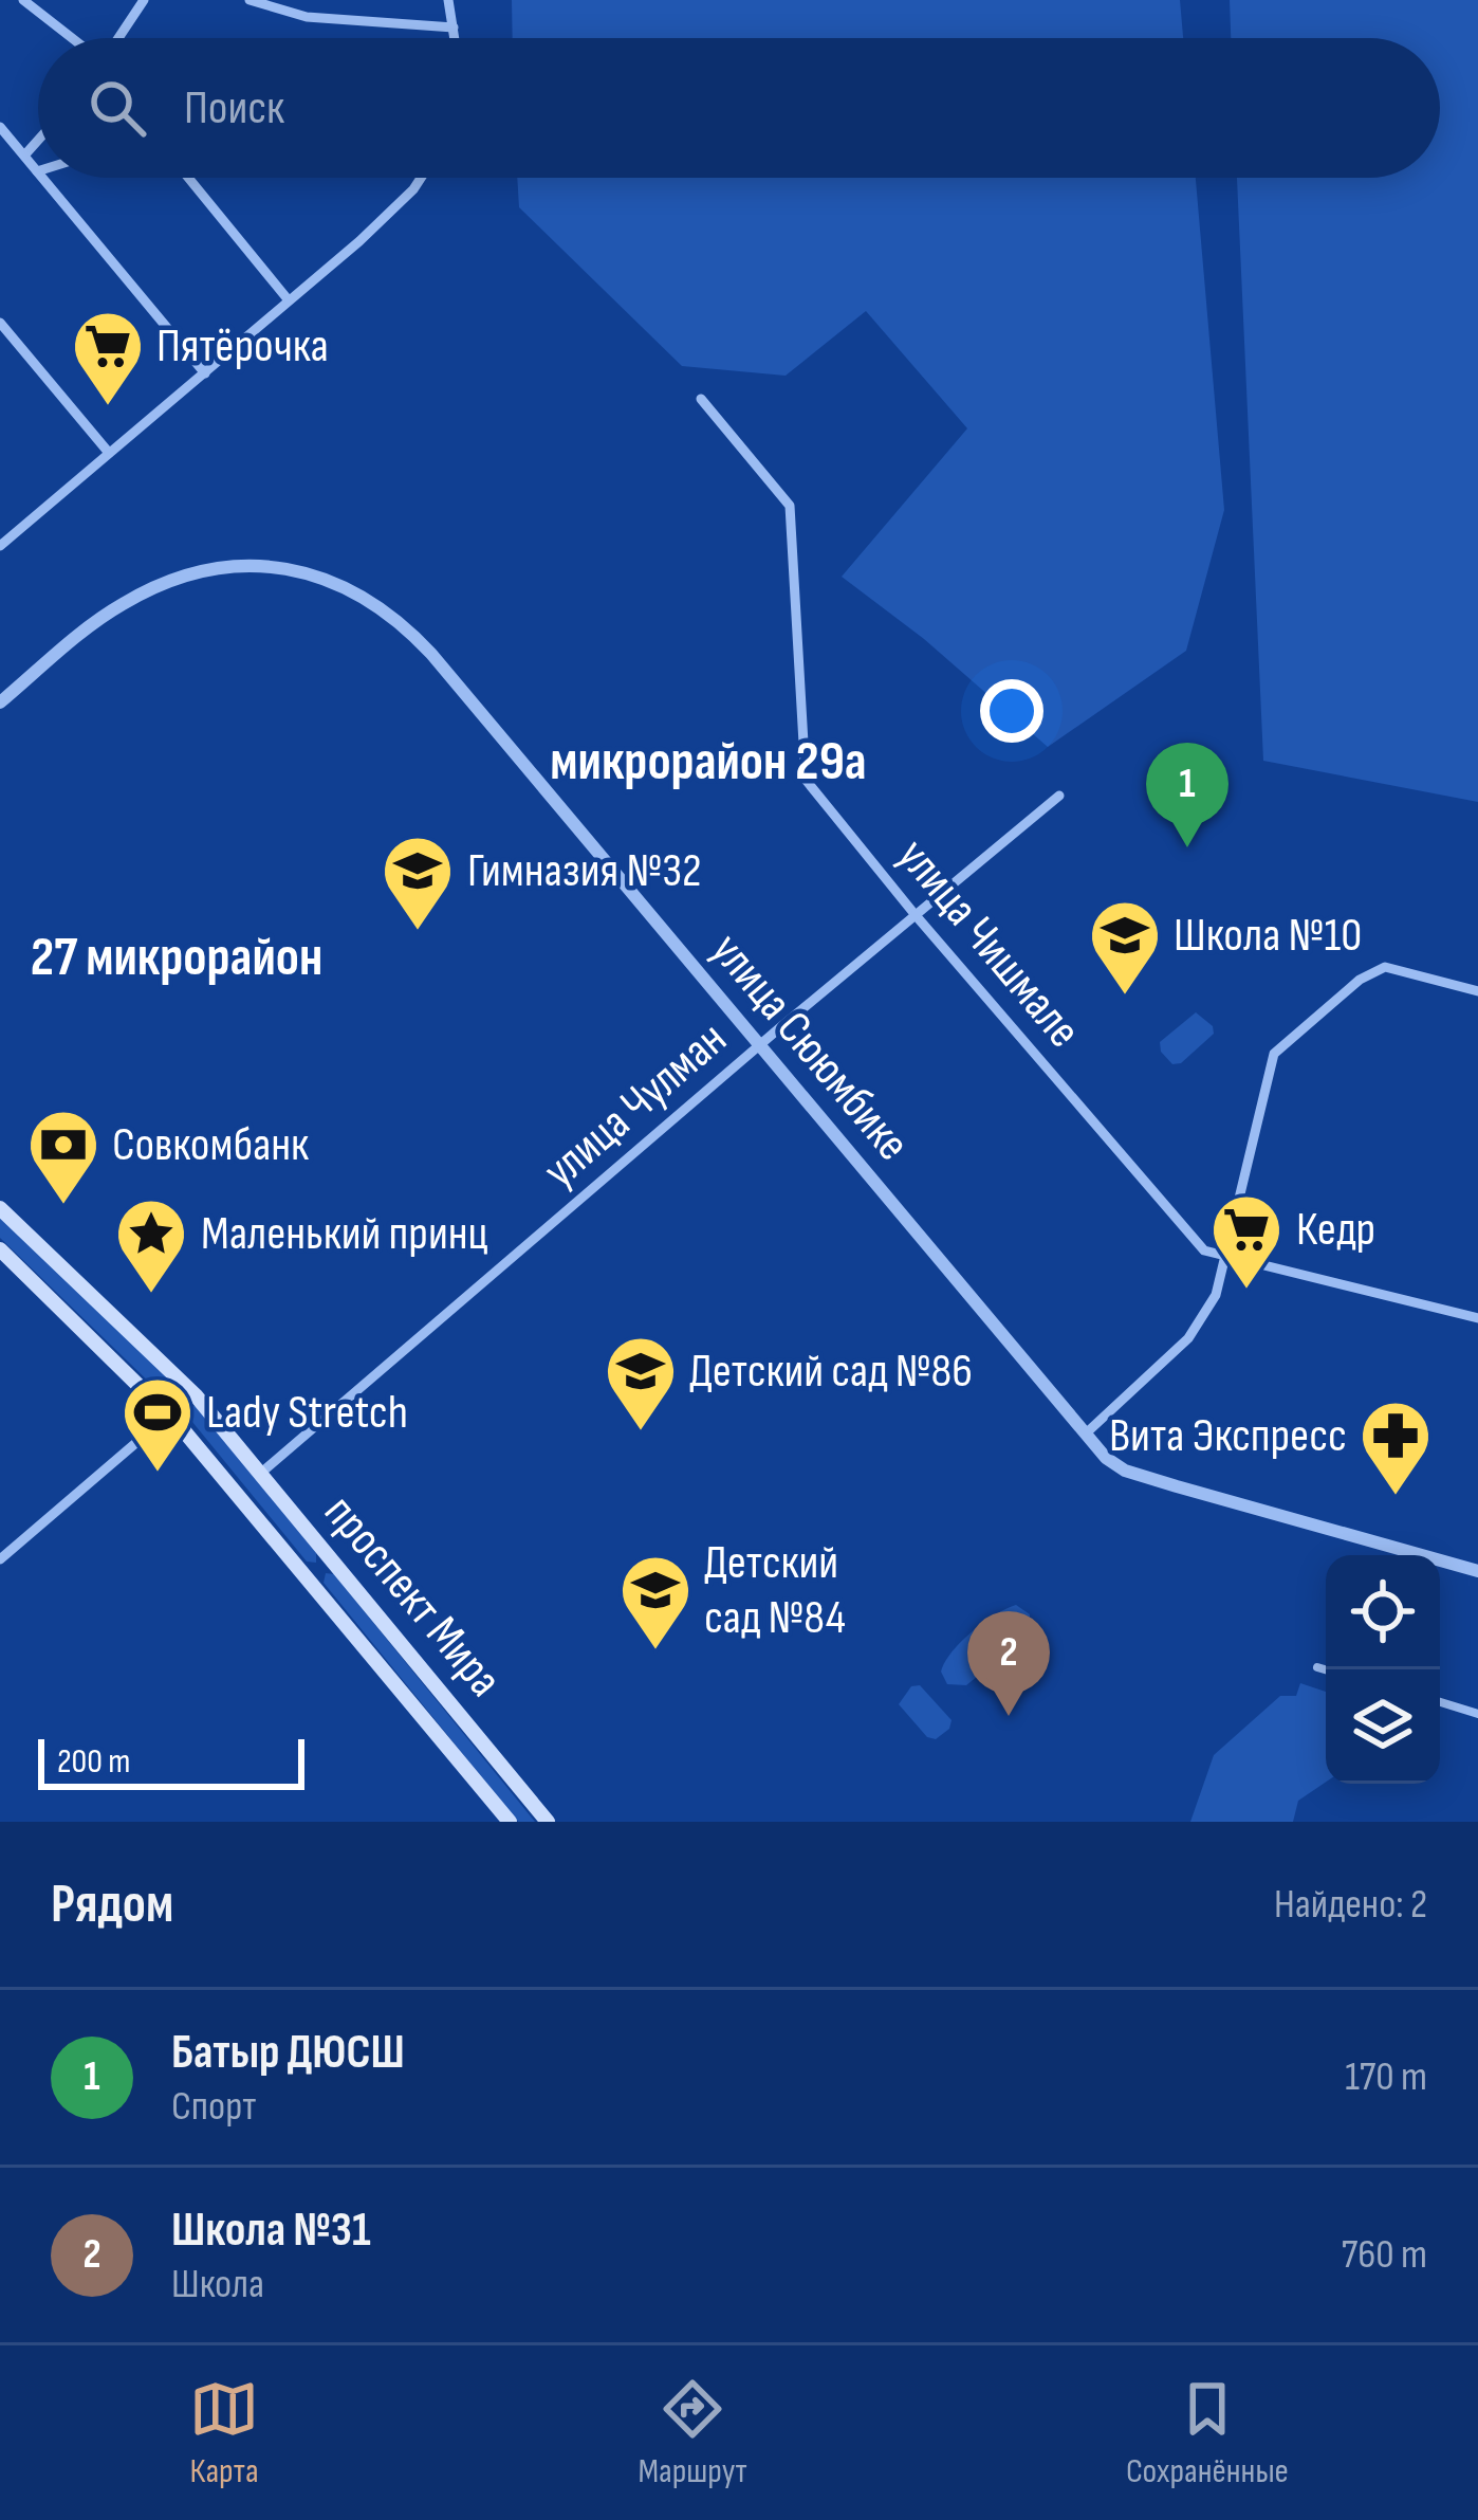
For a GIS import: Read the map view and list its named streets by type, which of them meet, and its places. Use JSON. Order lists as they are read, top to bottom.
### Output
{
  "streets": {
    "main road": ["проспект Мира"],
    "street": ["улица Чишмале", "улица Сююмбике", "улица Чулман"]
  },
  "crossings": [
    ["улица Чишмале", "улица Чулман"],
    ["улица Сююмбике", "улица Чулман"],
    ["улица Чулман", "проспект Мира"]
  ],
  "districts": ["микрорайон 29а", "27 микрорайон"],
  "places": {
    "supermarket": ["Пятёрочка", "Кедр"],
    "school or university": [
      "Гимназия №32",
      "Школа №10",
      "Детский сад №86",
      "Детский сад №84"
    ],
    "bank": ["Совкомбанк"],
    "place": ["Маленький принц"],
    "sports": ["Lady Stretch"],
    "pharmacy": ["Вита Экспресс"]
  },
  "scale_bar": "200 m",
  "page": {
    "search": "Поиск",
    "pins": ["1", "2"],
    "scale": "200 m",
    "heading": ["Рядом", "Найдено: 2"],
    "list": [
      {
        "mark": "1",
        "name": "Батыр ДЮСШ",
        "note": "Спорт",
        "value": "170 m"
      },
      {
        "mark": "2",
        "name": "Школа №31",
        "note": "Школа",
        "value": "760 m"
      }
    ],
    "nav": ["Карта", "Маршрут", "Сохранённые"]
  }
}
